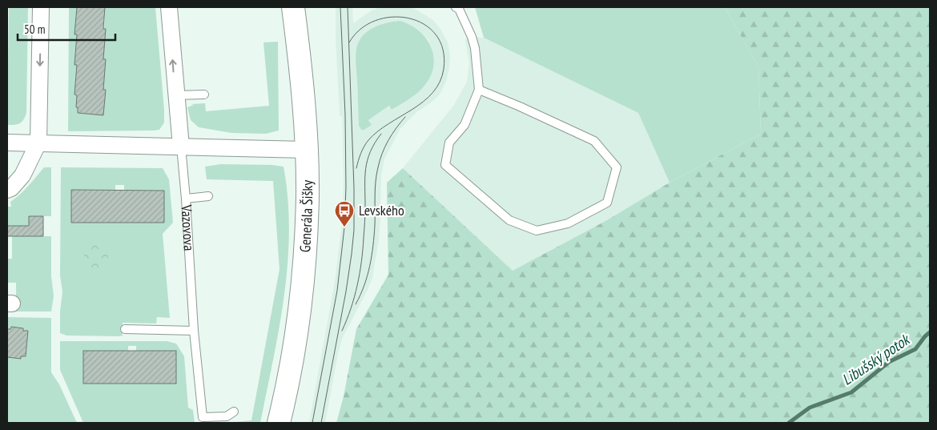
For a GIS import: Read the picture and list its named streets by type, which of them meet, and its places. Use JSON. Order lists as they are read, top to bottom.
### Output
{
  "streets": {
    "main road": ["Generála Šišky"],
    "street": ["Vazovova"]
  },
  "water": ["Libušský potok"],
  "places": {
    "bus stop": ["Levského"]
  },
  "scale_bar": "50 m"
}
